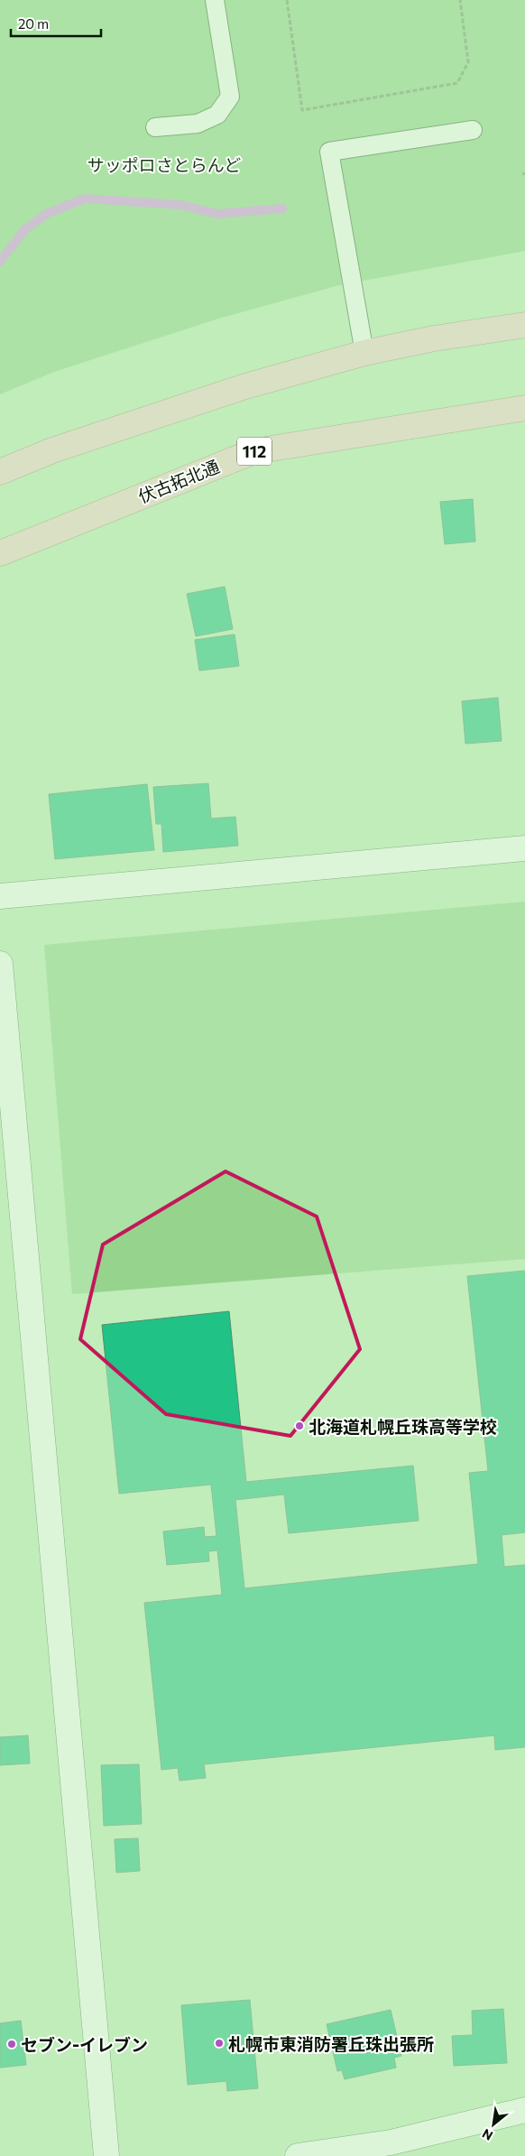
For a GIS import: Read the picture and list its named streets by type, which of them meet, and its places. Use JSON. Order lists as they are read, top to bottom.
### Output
{
  "streets": {
    "main road": ["112", "伏古拓北通"]
  },
  "parks": ["サッポロさとらんど"],
  "places": ["北海道札幌丘珠高等学校", "札幌市東消防署丘珠出張所", "セブン-イレブン"],
  "scale_bar": "20 m",
  "north": "bottom left"
}
